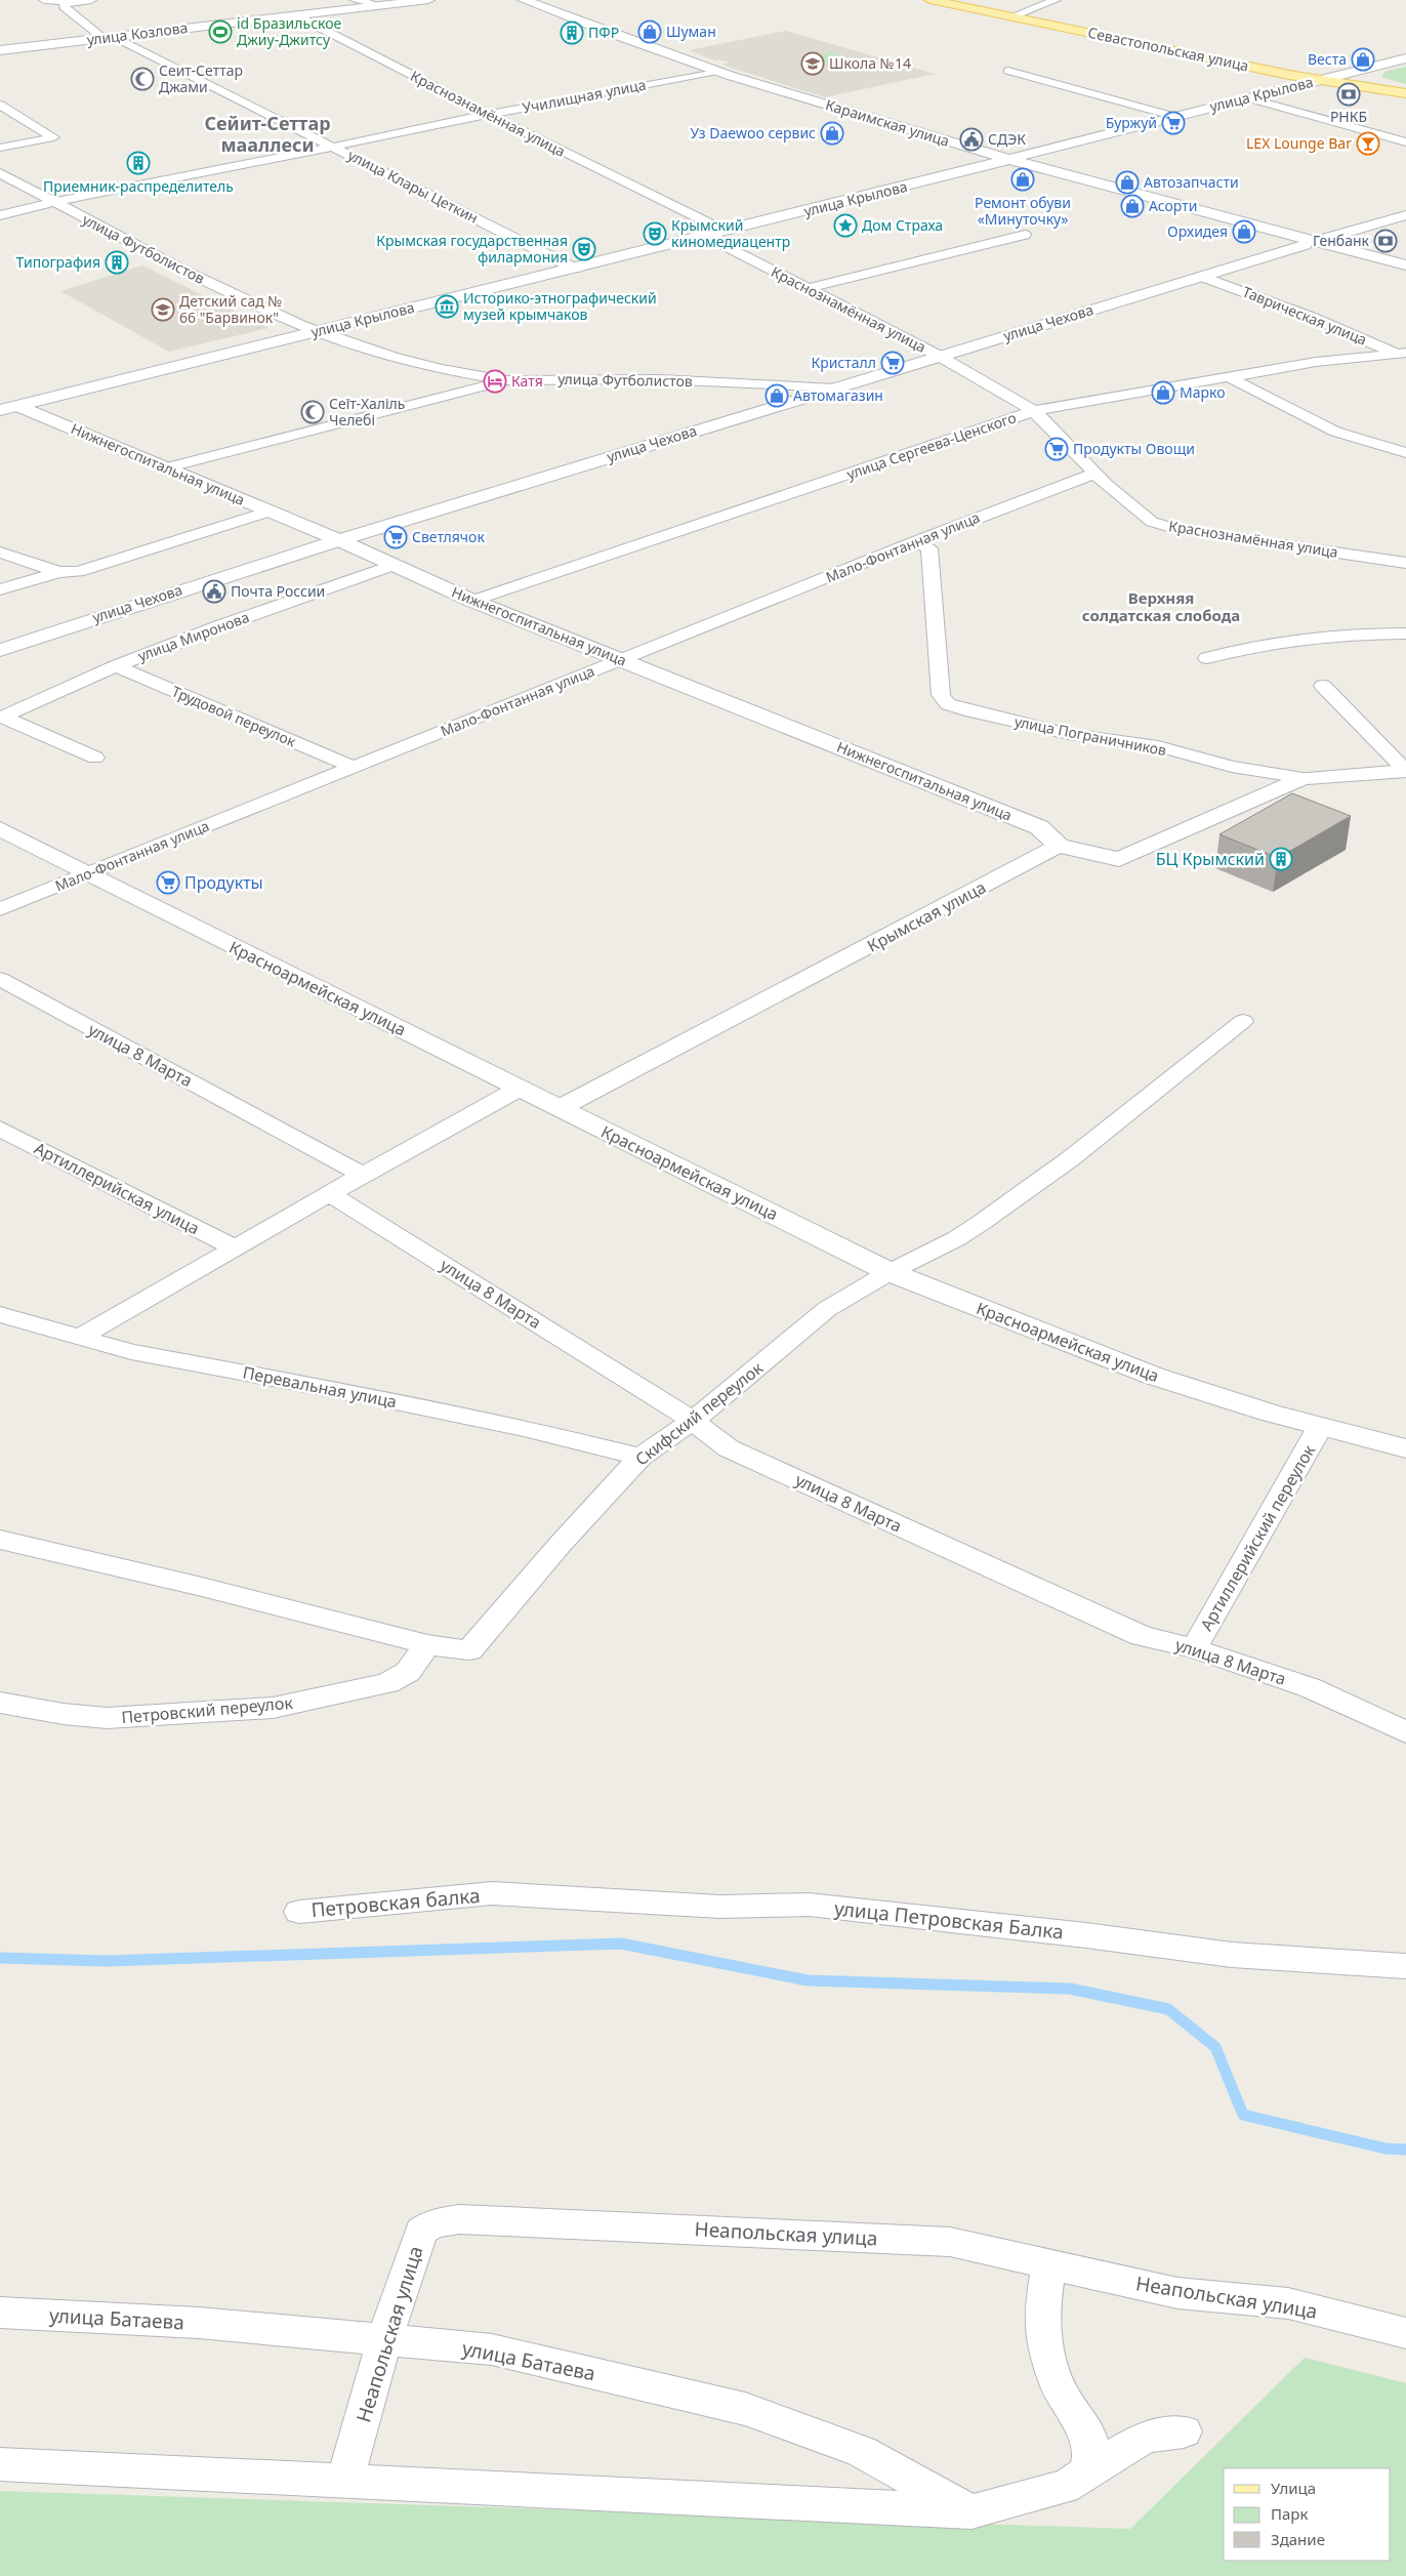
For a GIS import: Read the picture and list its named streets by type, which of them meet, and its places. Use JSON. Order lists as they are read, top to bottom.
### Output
{
  "streets": {
    "main road": [
      "улица Козлова",
      "Севастопольская улица",
      "улица Крылова",
      "Караимская улица",
      "улица Чехова",
      "Нижнегоспитальная улица",
      "улица Пограничников",
      "Крымская улица",
      "Красноармейская улица"
    ],
    "street": [
      "Училищная улица",
      "Краснознамённая улица",
      "улица Клары Цеткин",
      "улица Футболистов",
      "Таврическая улица",
      "улица Сергеева-Ценского",
      "Мало-Фонтанная улица",
      "улица Миронова",
      "Трудовой переулок",
      "улица 8 Марта",
      "Артиллерийская улица",
      "Перевальная улица",
      "Скифский переулок",
      "Артиллерийский переулок",
      "Петровский переулок",
      "Петровская балка",
      "улица Петровская Балка",
      "Неапольская улица",
      "улица Батаева"
    ]
  },
  "crossings": [
    ["улица Козлова", "Краснознамённая улица"],
    ["улица Козлова", "улица Клары Цеткин"],
    ["Севастопольская улица", "улица Крылова"],
    ["улица Крылова", "Краснознамённая улица"],
    ["улица Крылова", "Караимская улица"],
    ["улица Крылова", "улица Клары Цеткин"],
    ["улица Крылова", "улица Футболистов"],
    ["улица Крылова", "Нижнегоспитальная улица"],
    ["Училищная улица", "Краснознамённая улица"],
    ["Училищная улица", "Караимская улица"],
    ["Училищная улица", "улица Клары Цеткин"],
    ["Училищная улица", "улица Футболистов"],
    ["Краснознамённая улица", "улица Чехова"],
    ["Краснознамённая улица", "улица Сергеева-Ценского"],
    ["Краснознамённая улица", "Мало-Фонтанная улица"],
    ["улица Футболистов", "улица Чехова"],
    ["Таврическая улица", "улица Чехова"],
    ["Таврическая улица", "улица Сергеева-Ценского"],
    ["улица Чехова", "Нижнегоспитальная улица"],
    ["улица Сергеева-Ценского", "Нижнегоспитальная улица"],
    ["Нижнегоспитальная улица", "Мало-Фонтанная улица"],
    ["Нижнегоспитальная улица", "улица Миронова"],
    ["Нижнегоспитальная улица", "Крымская улица"],
    ["Мало-Фонтанная улица", "Трудовой переулок"],
    ["Мало-Фонтанная улица", "улица Пограничников"],
    ["Мало-Фонтанная улица", "Красноармейская улица"],
    ["улица Миронова", "Трудовой переулок"],
    ["Крымская улица", "Красноармейская улица"],
    ["Красноармейская улица", "Скифский переулок"],
    ["Красноармейская улица", "Артиллерийский переулок"],
    ["улица 8 Марта", "Скифский переулок"],
    ["улица 8 Марта", "Артиллерийский переулок"],
    ["Перевальная улица", "Скифский переулок"],
    ["Скифский переулок", "Петровский переулок"],
    ["Петровская балка", "улица Петровская Балка"],
    ["Неапольская улица", "улица Батаева"]
  ],
  "districts": ["Сейит-Сеттар мааллеси", "Верхняя солдатская слобода"],
  "places": {
    "sports": ["id Бразильское Джиу-Джитсу"],
    "shop": [
      "Шуман",
      "Веста",
      "Уз Daewoo сервис",
      "Ремонт обуви «Минуточку»",
      "Автозапчасти",
      "Асорти",
      "Орхидея",
      "Марко",
      "Автомагазин"
    ],
    "building": [
      "ПФР",
      "Приемник-распределитель",
      "Типография",
      "БЦ Крымский"
    ],
    "school or university": ["Школа №14", "Детский сад № 66 \"Барвинок\""],
    "mosque": ["Сеит-Сеттар Джами", "Сеїт-Халіль Челебі"],
    "bank": ["РНКБ", "Генбанк"],
    "supermarket": [
      "Буржуй",
      "Кристалл",
      "Продукты Овощи",
      "Светлячок",
      "Продукты"
    ],
    "public building": ["СДЭК", "Почта России"],
    "bar": ["LEX Lounge Bar"],
    "place": ["Дом Страха"],
    "theatre": ["Крымский киномедиацентр", "Крымская государственная филармония"],
    "museum": ["Историко-этнографический музей крымчаков"],
    "hotel": ["Катя"]
  },
  "legend": ["Улица", "Парк", "Здание"]
}
